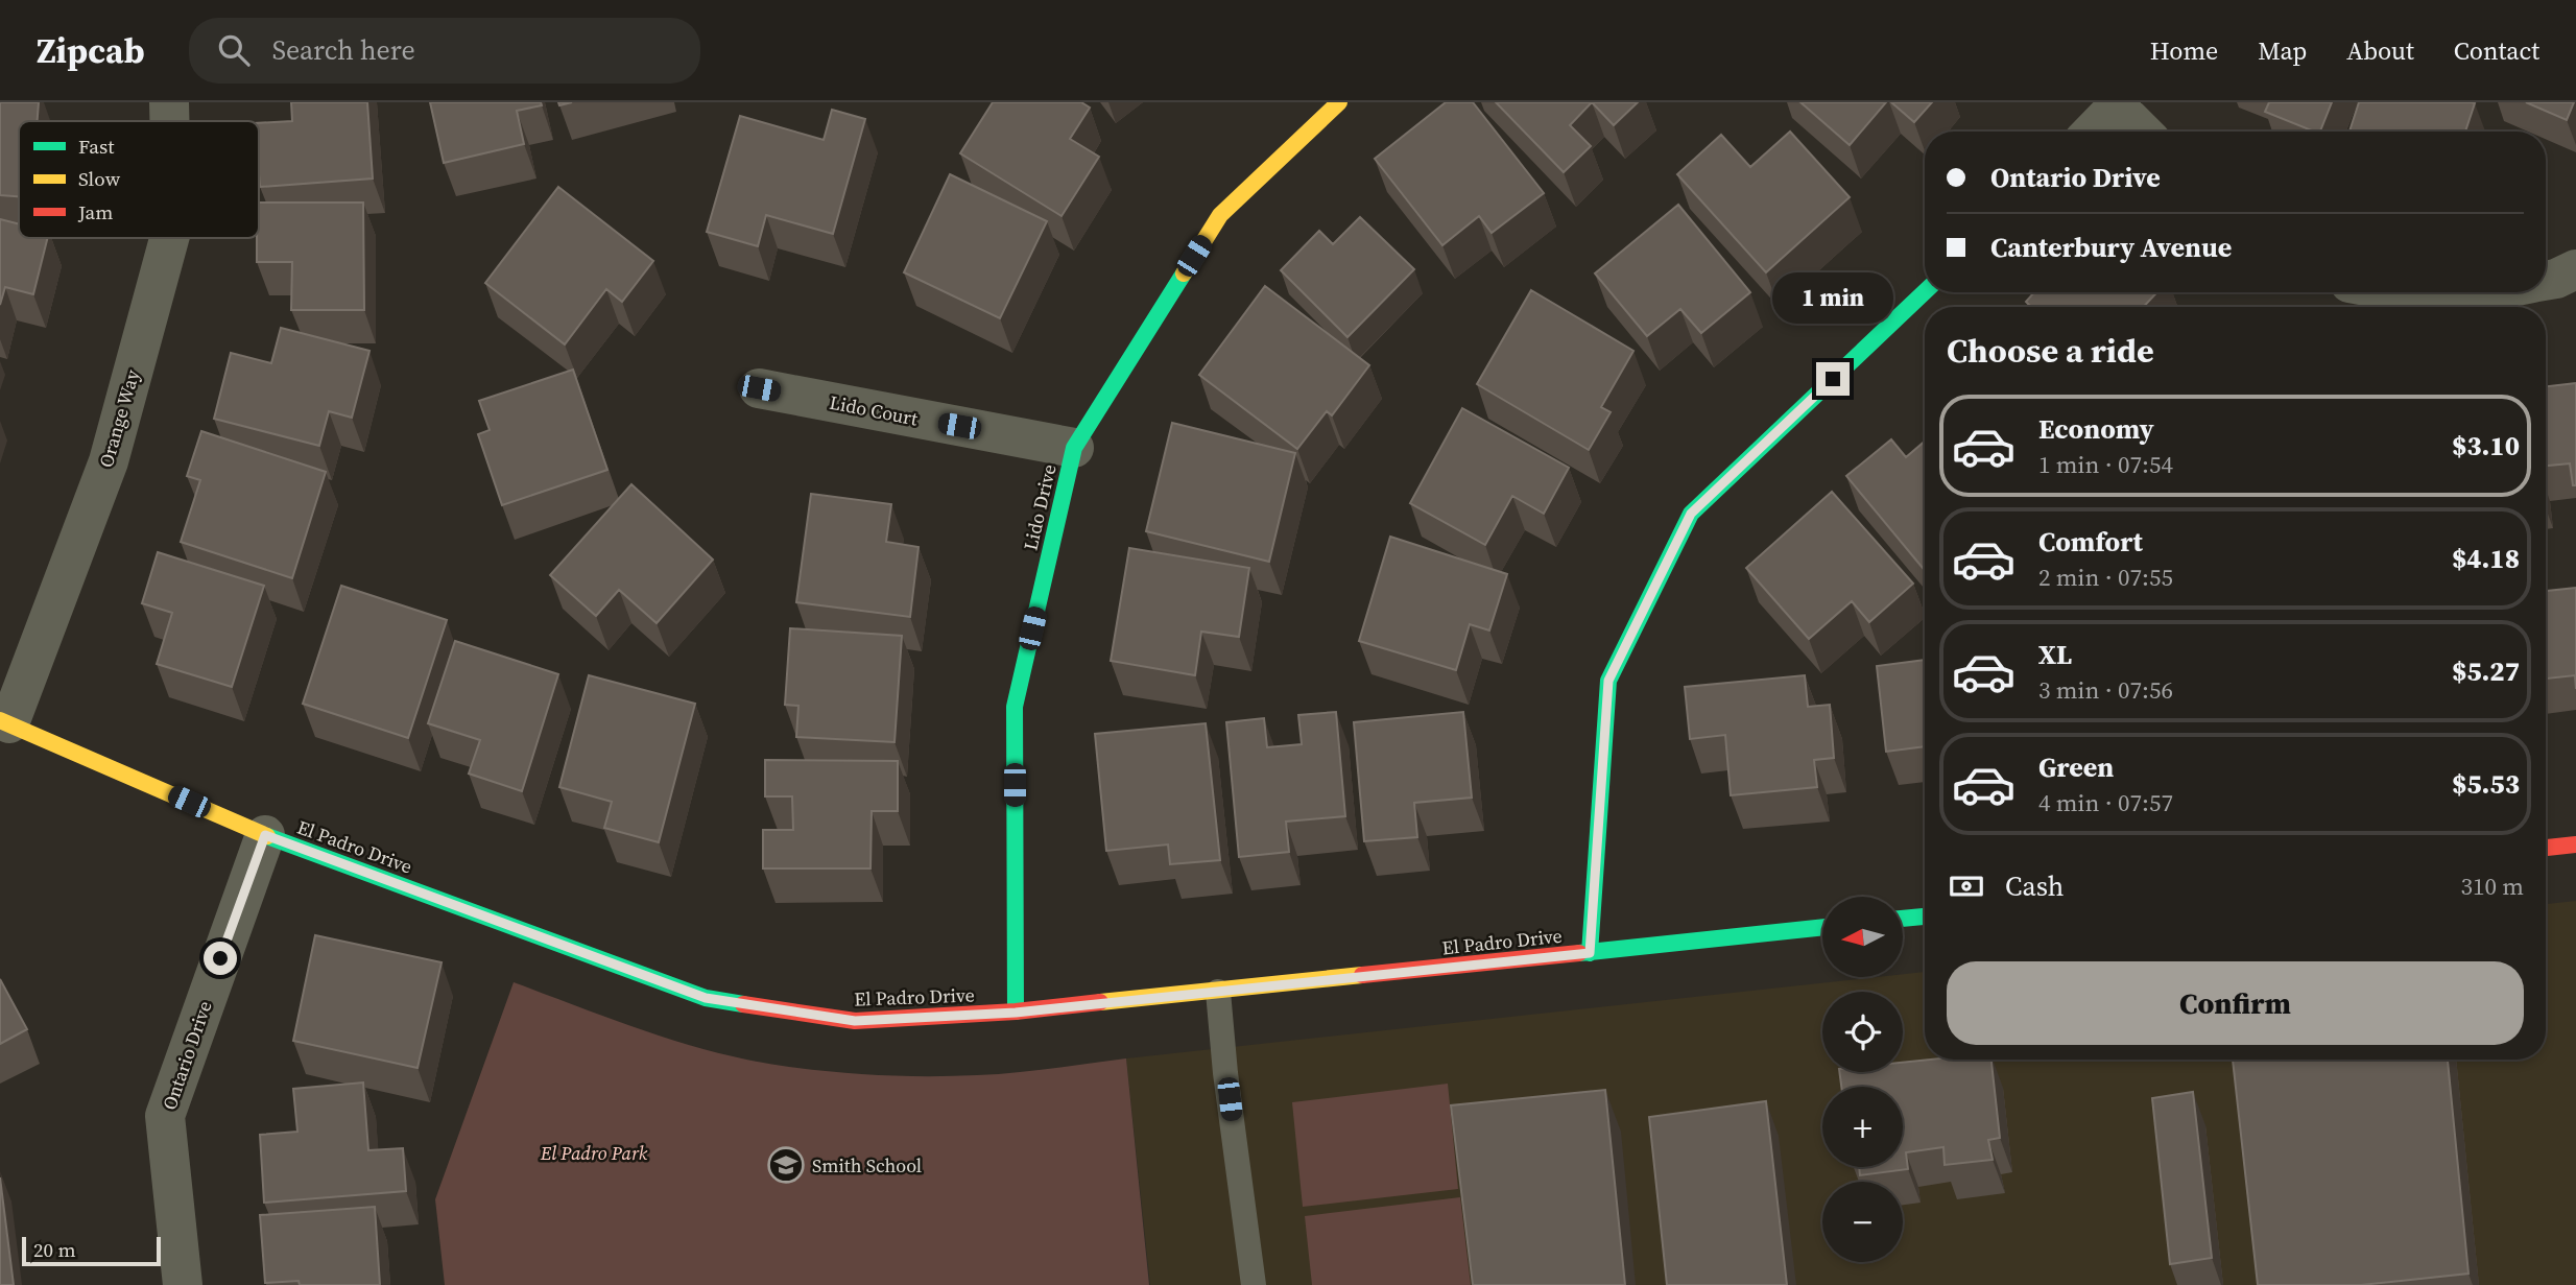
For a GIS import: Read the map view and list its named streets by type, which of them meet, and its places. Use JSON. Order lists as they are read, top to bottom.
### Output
{
  "streets": {
    "street": [
      "Lido Court",
      "Orange Way",
      "Lido Drive",
      "El Padro Drive",
      "Ontario Drive"
    ]
  },
  "crossings": [
    ["Lido Court", "Lido Drive"],
    ["Orange Way", "El Padro Drive"],
    ["Lido Drive", "El Padro Drive"],
    ["El Padro Drive", "Ontario Drive"]
  ],
  "parks": ["El Padro Park"],
  "places": {
    "school or university": ["Smith School"]
  },
  "legend": ["Fast", "Slow", "Jam"],
  "scale_bar": "20 m",
  "north": "left",
  "page": {
    "header": "Zipcab",
    "search": "Search here",
    "nav": [
      "Home",
      "Map",
      "About",
      "Contact"
    ],
    "banner": ["Ontario Drive", "Canterbury Avenue"],
    "bubble": "1 min",
    "heading": "Choose a ride",
    "list": [
      {
        "name": "Economy",
        "note": "1 min · 07:54",
        "value": "$3.10"
      },
      {
        "name": "Comfort",
        "note": "2 min · 07:55",
        "value": "$4.18"
      },
      {
        "name": "XL",
        "note": "3 min · 07:56",
        "value": "$5.27"
      },
      {
        "name": "Green",
        "note": "4 min · 07:57",
        "value": "$5.53"
      }
    ],
    "pay": ["Cash", "310 m"],
    "map_buttons": ["+", "−"],
    "buttons": "Confirm",
    "scale": "20 m"
  }
}
